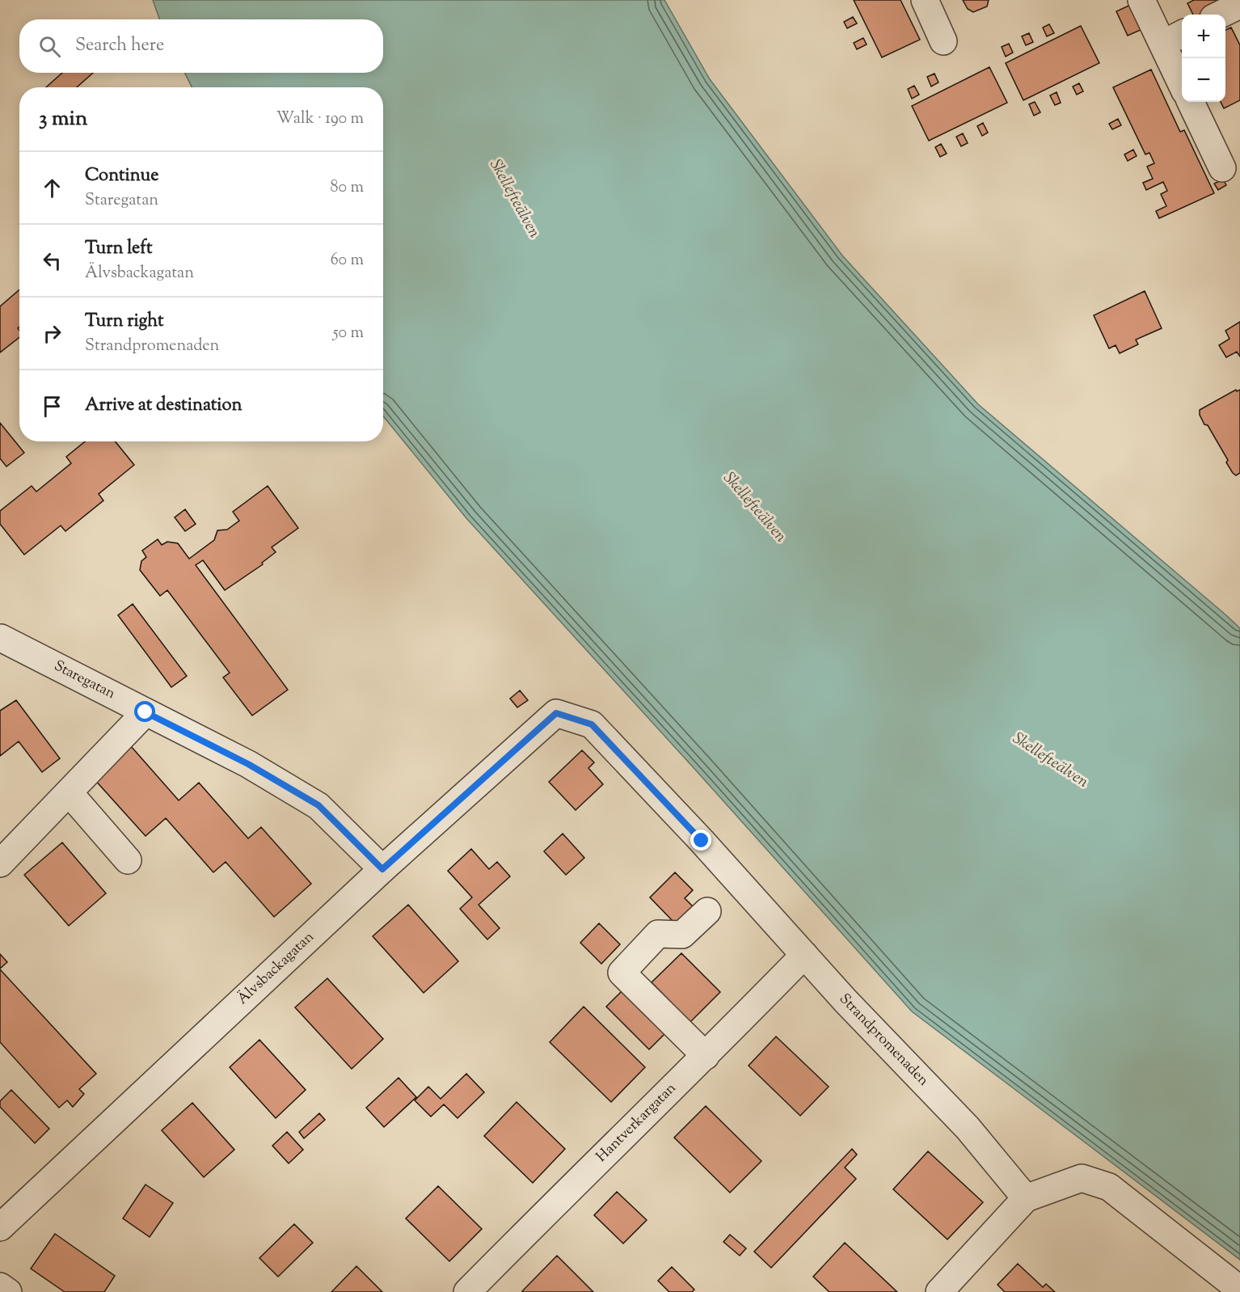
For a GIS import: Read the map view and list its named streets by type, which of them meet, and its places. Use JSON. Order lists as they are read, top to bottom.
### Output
{
  "streets": {
    "street": [
      "Staregatan",
      "Älvsbackagatan",
      "Strandpromenaden",
      "Hantverkargatan"
    ]
  },
  "crossings": [
    ["Staregatan", "Älvsbackagatan"],
    ["Älvsbackagatan", "Strandpromenaden"],
    ["Strandpromenaden", "Hantverkargatan"]
  ],
  "water": ["Skellefteälven"],
  "page": {
    "map_buttons": ["+", "−"],
    "search": "Search here",
    "heading": ["3 min", "Walk · 190 m"],
    "list": [
      ["Continue", "Staregatan", "80 m"],
      ["Turn left", "Älvsbackagatan", "60 m"],
      ["Turn right", "Strandpromenaden", "50 m"],
      "Arrive at destination"
    ]
  }
}
